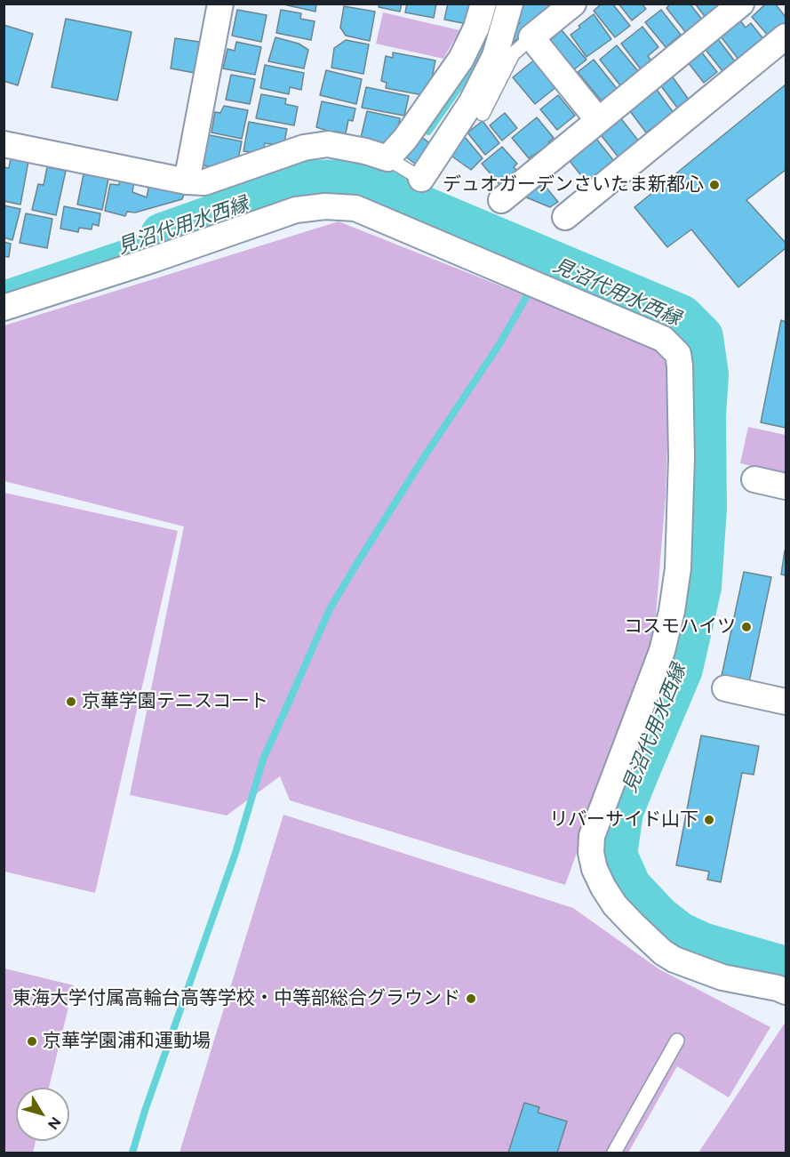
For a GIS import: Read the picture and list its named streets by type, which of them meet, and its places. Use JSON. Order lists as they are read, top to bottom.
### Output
{
  "water": ["見沼代用水西縁"],
  "places": [
    "デュオガーデンさいたま新都心",
    "コスモハイツ",
    "京華学園テニスコート",
    "リバーサイド山下",
    "東海大学付属高輪台高等学校・中等部総合グラウンド",
    "京華学園浦和運動場"
  ],
  "north": "bottom right"
}
